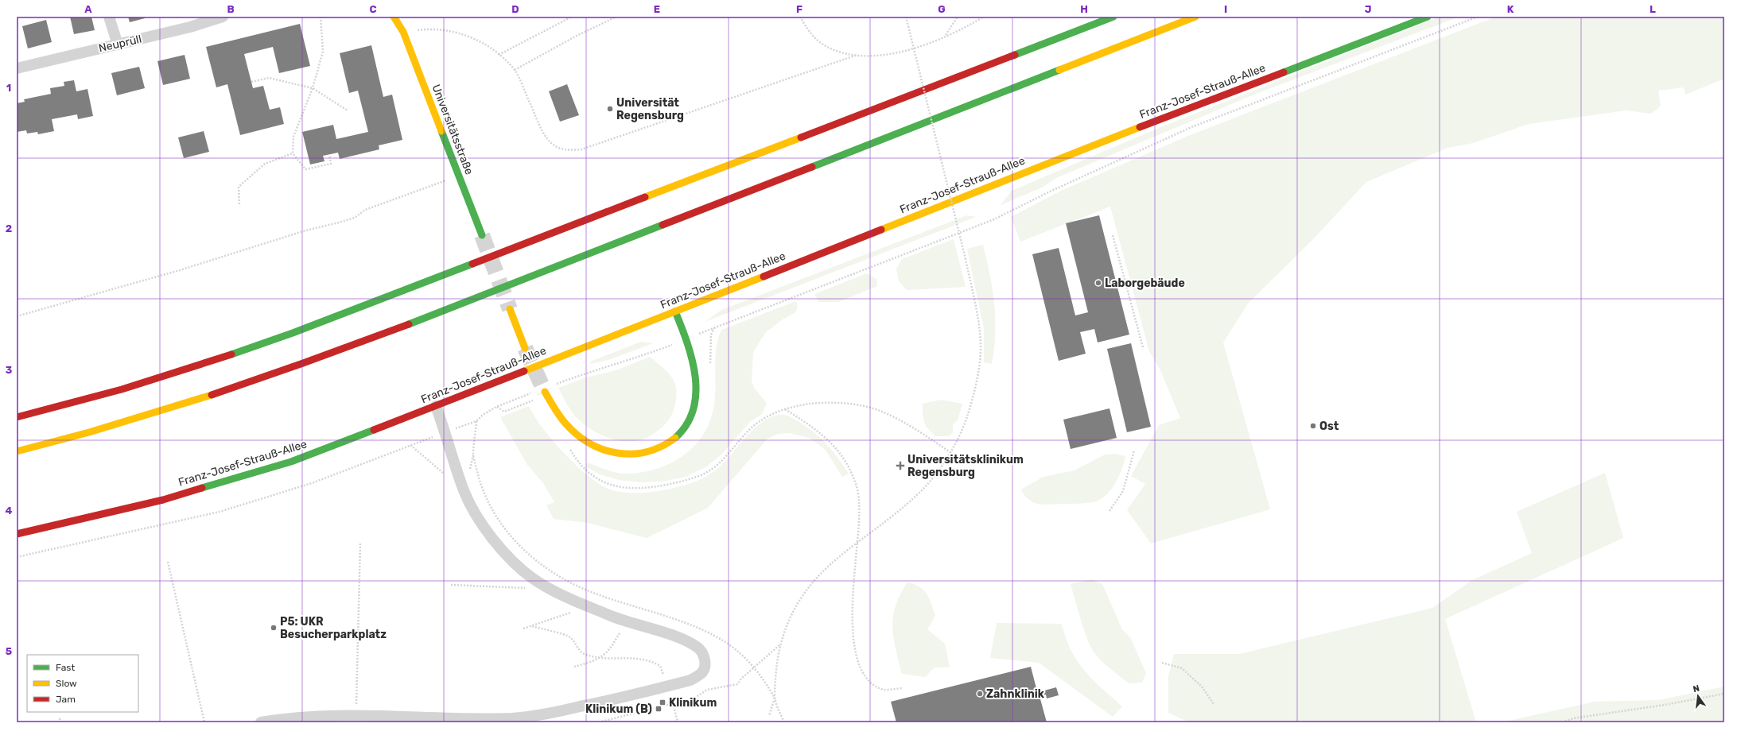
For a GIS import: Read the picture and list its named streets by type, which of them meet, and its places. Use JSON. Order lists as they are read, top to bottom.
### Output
{
  "streets": {
    "main road": ["Franz-Josef-Strauß-Allee", "Universitätsstraße"],
    "street": ["Neuprüll"]
  },
  "places": {
    "other": [
      "Universität Regensburg",
      "Laborgebäude",
      "Ost",
      "P5: UKR Besucherparkplatz",
      "Zahnklinik"
    ],
    "health": ["Universitätsklinikum Regensburg"],
    "transit": ["Klinikum", "Klinikum (B)"]
  },
  "legend": ["Fast", "Slow", "Jam"],
  "north": "top",
  "grid": {
    "columns": [
      "A",
      "B",
      "C",
      "D",
      "E",
      "F",
      "G",
      "H",
      "I",
      "J",
      "K",
      "L"
    ],
    "rows": [
      "1",
      "2",
      "3",
      "4",
      "5"
    ]
  }
}
